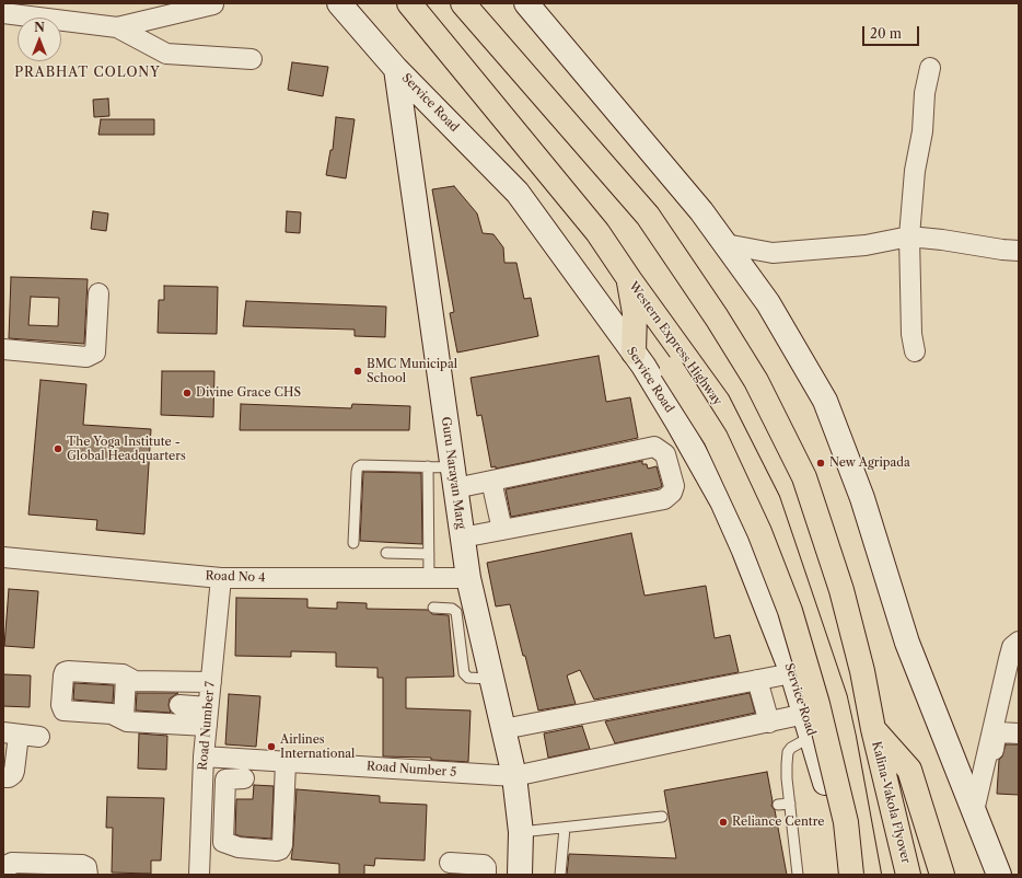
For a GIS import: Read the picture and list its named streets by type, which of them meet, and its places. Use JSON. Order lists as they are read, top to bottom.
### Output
{
  "streets": {
    "highway": ["Western Express Highway", "Kalina-Vakola Flyover"],
    "street": [
      "Service Road",
      "Guru Narayan Marg",
      "Road No 4",
      "Road Number 7",
      "Road Number 5"
    ]
  },
  "crossings": [
    ["Service Road", "Guru Narayan Marg"],
    ["Service Road", "Road Number 5"],
    ["Guru Narayan Marg", "Road No 4"],
    ["Guru Narayan Marg", "Road Number 5"],
    ["Road No 4", "Road Number 7"],
    ["Road Number 7", "Road Number 5"]
  ],
  "districts": ["PRABHAT COLONY"],
  "places": [
    "BMC Municipal School",
    "Divine Grace CHS",
    "The Yoga Institute - Global Headquarters",
    "New Agripada",
    "Airlines International",
    "Reliance Centre"
  ],
  "scale_bar": "20 m",
  "north": "top"
}
